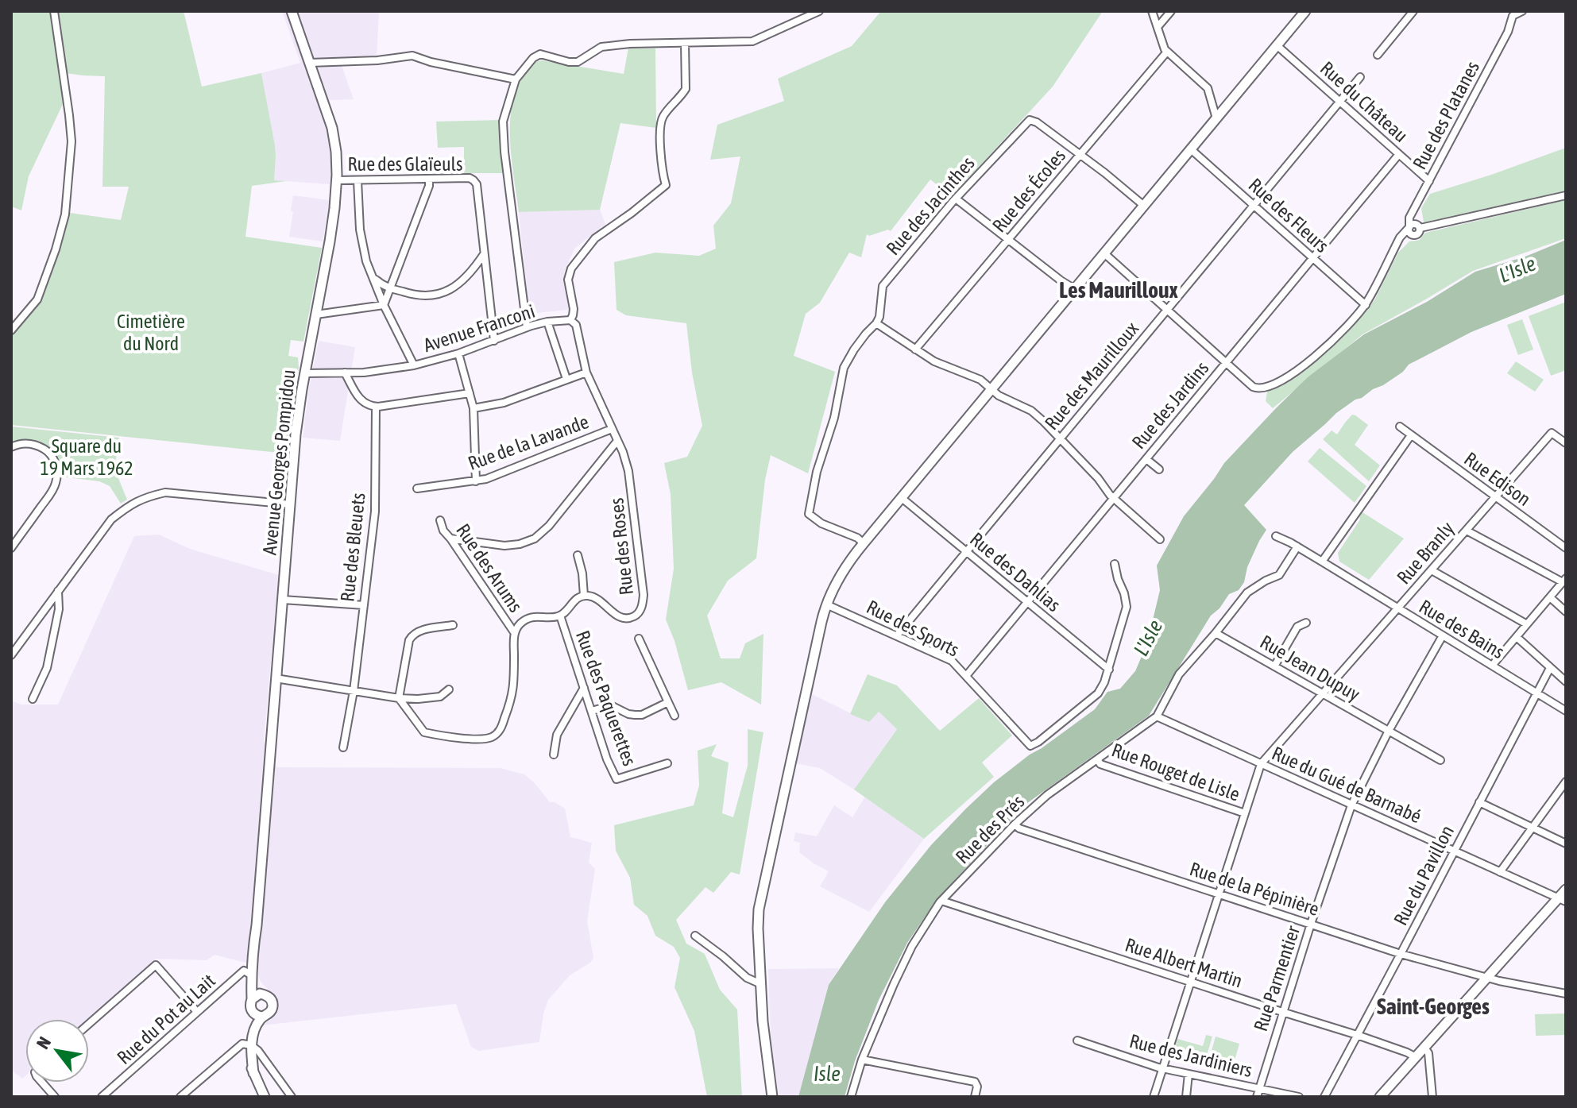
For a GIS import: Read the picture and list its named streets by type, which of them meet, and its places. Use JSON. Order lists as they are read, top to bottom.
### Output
{
  "streets": {
    "main road": ["Avenue Georges Pompidou"],
    "street": [
      "Rue du Château",
      "Rue des Platanes",
      "Rue des Glaïeuls",
      "Rue des Écoles",
      "Rue des Jacinthes",
      "Rue des Fleurs",
      "Avenue Franconi",
      "Rue des Maurilloux",
      "Rue des Jardins",
      "Rue de la Lavande",
      "Rue Edison",
      "Rue des Roses",
      "Rue des Bleuets",
      "Rue Branly",
      "Rue des Arums",
      "Rue des Dahlias",
      "Rue des Sports",
      "Rue des Bains",
      "Rue Jean Dupuy",
      "Rue des Paquerettes",
      "Rue Rouget de Lisle",
      "Rue du Gué de Barnabé",
      "Rue des Prés",
      "Rue du Pavillon",
      "Rue de la Pépinière",
      "Rue Albert Martin",
      "Rue Parmentier",
      "Rue du Pot au Lait",
      "Rue des Jardiniers"
    ]
  },
  "crossings": [
    ["Rue du Château", "Rue des Platanes"],
    ["Rue du Château", "Rue des Maurilloux"],
    ["Rue du Château", "Rue des Jardins"],
    ["Rue des Glaïeuls", "Avenue Georges Pompidou"],
    ["Rue des Écoles", "Rue des Jacinthes"],
    ["Rue des Fleurs", "Rue des Maurilloux"],
    ["Rue des Fleurs", "Rue des Jardins"],
    ["Avenue Franconi", "Avenue Georges Pompidou"],
    ["Rue des Maurilloux", "Rue des Dahlias"],
    ["Rue des Maurilloux", "Rue des Sports"],
    ["Rue des Jardins", "Rue des Dahlias"],
    ["Rue des Jardins", "Rue des Sports"],
    ["Avenue Georges Pompidou", "Rue du Pot au Lait"],
    ["Rue Edison", "Rue Branly"],
    ["Rue Branly", "Rue des Bains"],
    ["Rue Branly", "Rue Jean Dupuy"],
    ["Rue Branly", "Rue du Gué de Barnabé"],
    ["Rue des Dahlias", "Rue des Sports"],
    ["Rue des Bains", "Rue des Prés"],
    ["Rue des Bains", "Rue du Pavillon"],
    ["Rue des Bains", "Rue Parmentier"],
    ["Rue Jean Dupuy", "Rue des Prés"],
    ["Rue Jean Dupuy", "Rue Parmentier"],
    ["Rue Rouget de Lisle", "Rue des Prés"],
    ["Rue du Gué de Barnabé", "Rue des Prés"],
    ["Rue du Gué de Barnabé", "Rue du Pavillon"],
    ["Rue du Gué de Barnabé", "Rue Parmentier"],
    ["Rue des Prés", "Rue de la Pépinière"],
    ["Rue des Prés", "Rue Albert Martin"],
    ["Rue du Pavillon", "Rue de la Pépinière"],
    ["Rue du Pavillon", "Rue Albert Martin"],
    ["Rue de la Pépinière", "Rue Parmentier"],
    ["Rue Albert Martin", "Rue Parmentier"],
    ["Rue Parmentier", "Rue des Jardiniers"]
  ],
  "districts": ["Les Maurilloux", "Saint-Georges"],
  "water": ["L'Isle", "Isle"],
  "parks": ["Cimetière du Nord", "Square du 19 Mars 1962"],
  "north": "top left"
}
